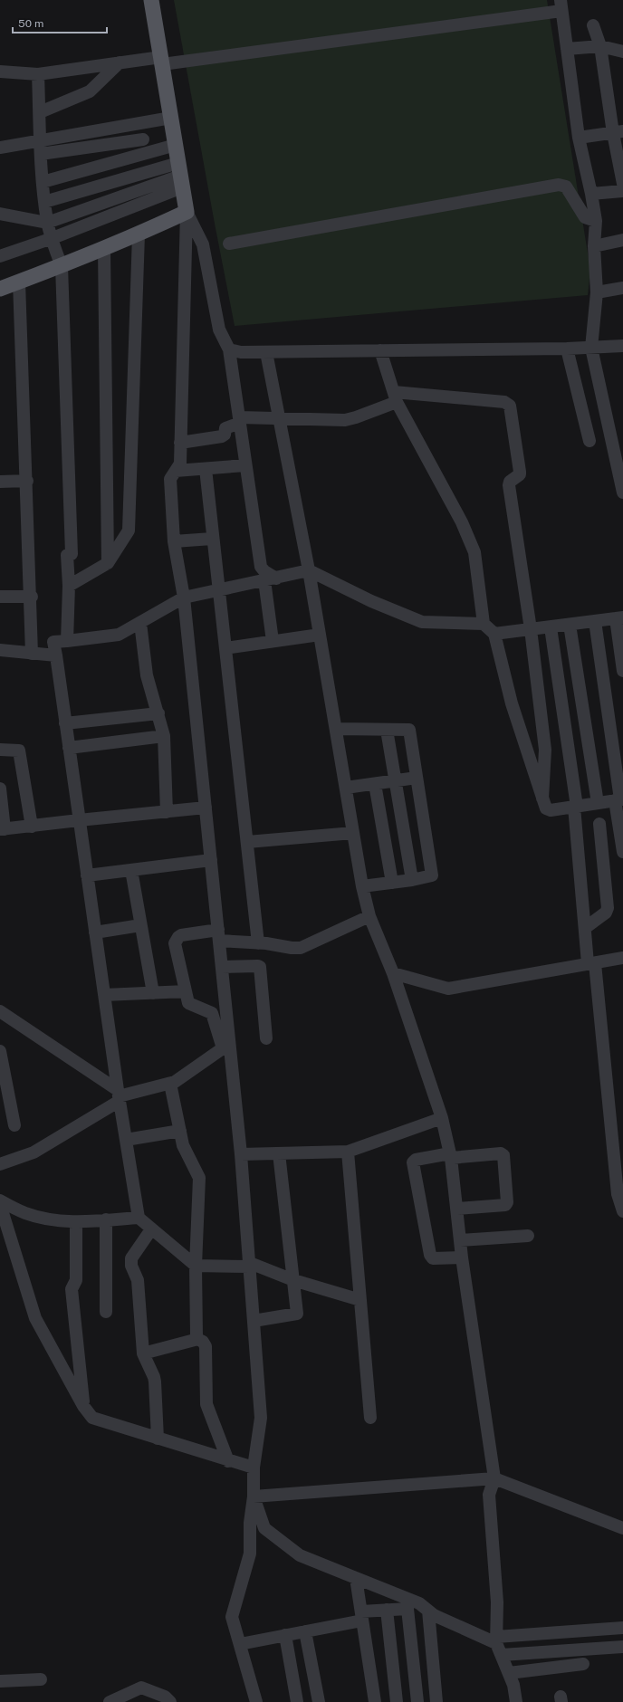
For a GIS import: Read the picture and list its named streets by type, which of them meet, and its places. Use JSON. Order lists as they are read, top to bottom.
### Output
{
  "scale_bar": "50 m"
}
